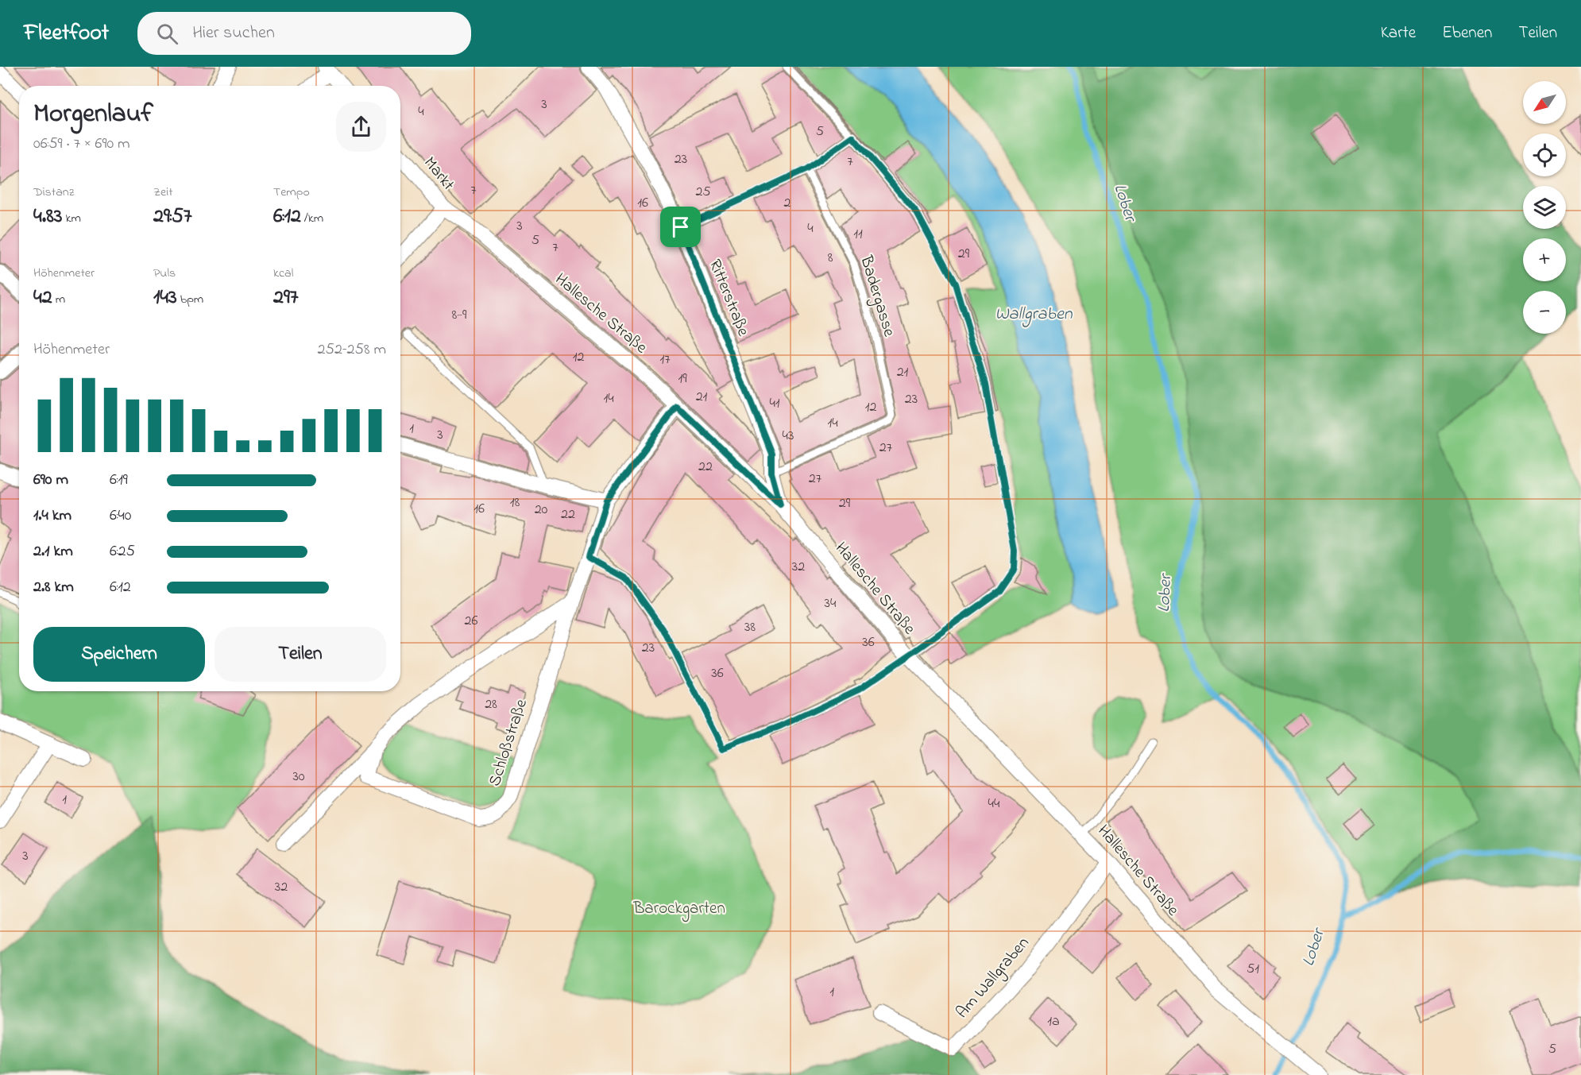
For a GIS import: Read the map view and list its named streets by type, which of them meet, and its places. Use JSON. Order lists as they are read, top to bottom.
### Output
{
  "streets": {
    "street": [
      "Markt",
      "Ritterstraße",
      "Hallesche Straße",
      "Schloßstraße",
      "Am Wallgraben"
    ],
    "lane": ["Badergasse"]
  },
  "crossings": [
    ["Markt", "Hallesche Straße"],
    ["Badergasse", "Ritterstraße"],
    ["Ritterstraße", "Hallesche Straße"],
    ["Hallesche Straße", "Schloßstraße"],
    ["Hallesche Straße", "Am Wallgraben"]
  ],
  "water": ["Lober", "Wallgraben"],
  "parks": ["Barockgarten"],
  "house_numbers": [
    "3",
    "4",
    "5",
    "23",
    "7",
    "7",
    "25",
    "16",
    "2",
    "3",
    "4",
    "11",
    "5",
    "7",
    "29",
    "8",
    "8-9",
    "12",
    "17",
    "21",
    "19",
    "21",
    "14",
    "23",
    "41",
    "12",
    "14",
    "1",
    "3",
    "43",
    "27",
    "22",
    "27",
    "18",
    "29",
    "16",
    "20",
    "22",
    "32",
    "34",
    "26",
    "38",
    "36",
    "23",
    "36",
    "28",
    "30",
    "1",
    "44",
    "3",
    "32",
    "51",
    "1",
    "1a",
    "5"
  ],
  "north": "bottom left",
  "page": {
    "header": "Fleetfoot",
    "search": "Hier suchen",
    "nav": ["Karte", "Ebenen", "Teilen"],
    "map_buttons": ["+", "−"],
    "heading": ["Morgenlauf", "06:59 · 7 × 690 m"],
    "stats": [
      ["Distanz", "4.83 km"],
      ["Zeit", "29:57"],
      ["Tempo", "6:12 /km"],
      ["Höhenmeter", "42 m"],
      ["Puls", "143 bpm"],
      ["kcal", "297"]
    ],
    "chart": ["Höhenmeter", "252–258 m"],
    "list": [
      {
        "name": "690 m",
        "note": "6:19"
      },
      {
        "name": "1.4 km",
        "note": "6:40"
      },
      {
        "name": "2.1 km",
        "note": "6:25"
      },
      {
        "name": "2.8 km",
        "note": "6:12"
      }
    ],
    "buttons": ["Speichern", "Teilen"]
  }
}
